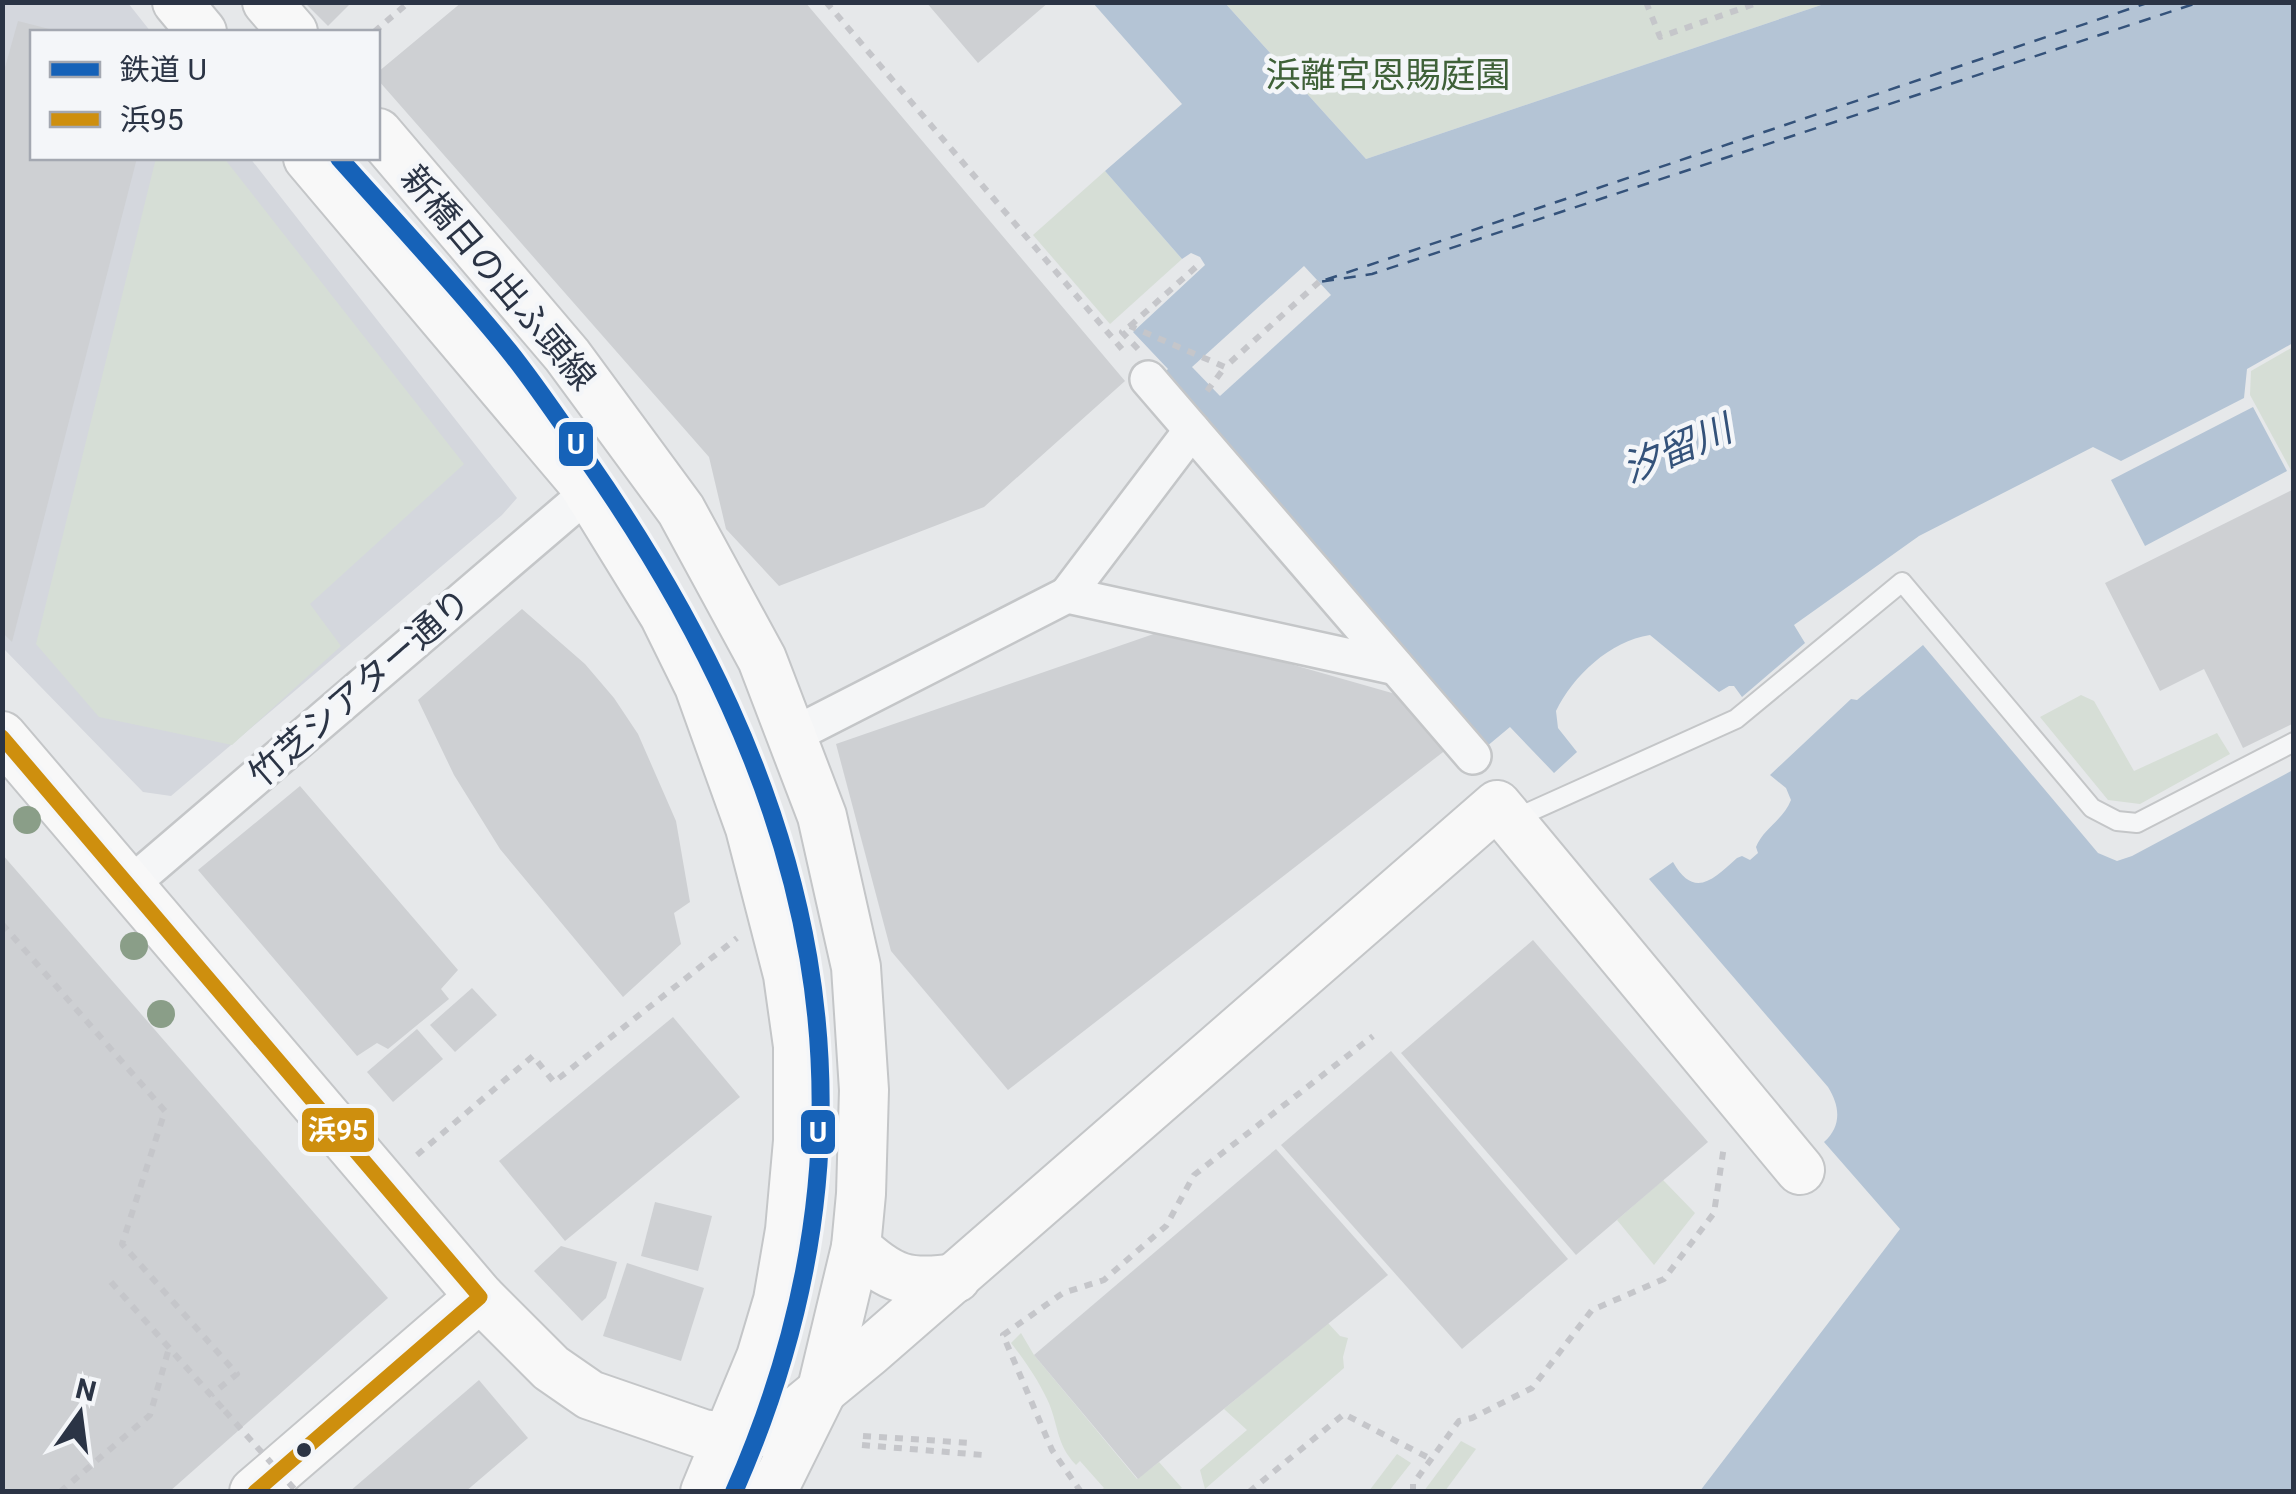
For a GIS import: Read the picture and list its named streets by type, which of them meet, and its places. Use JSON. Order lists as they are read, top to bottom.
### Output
{
  "streets": {
    "main road": ["新橋日の出ふ頭線"],
    "street": ["竹芝シアター通り"]
  },
  "crossings": [
    ["新橋日の出ふ頭線", "竹芝シアター通り"]
  ],
  "water": ["汐留川"],
  "parks": ["浜離宮恩賜庭園"],
  "lines": ["rail line U", "transit line 浜95"],
  "legend": ["鉄道 U", "浜95"],
  "north": "top"
}
